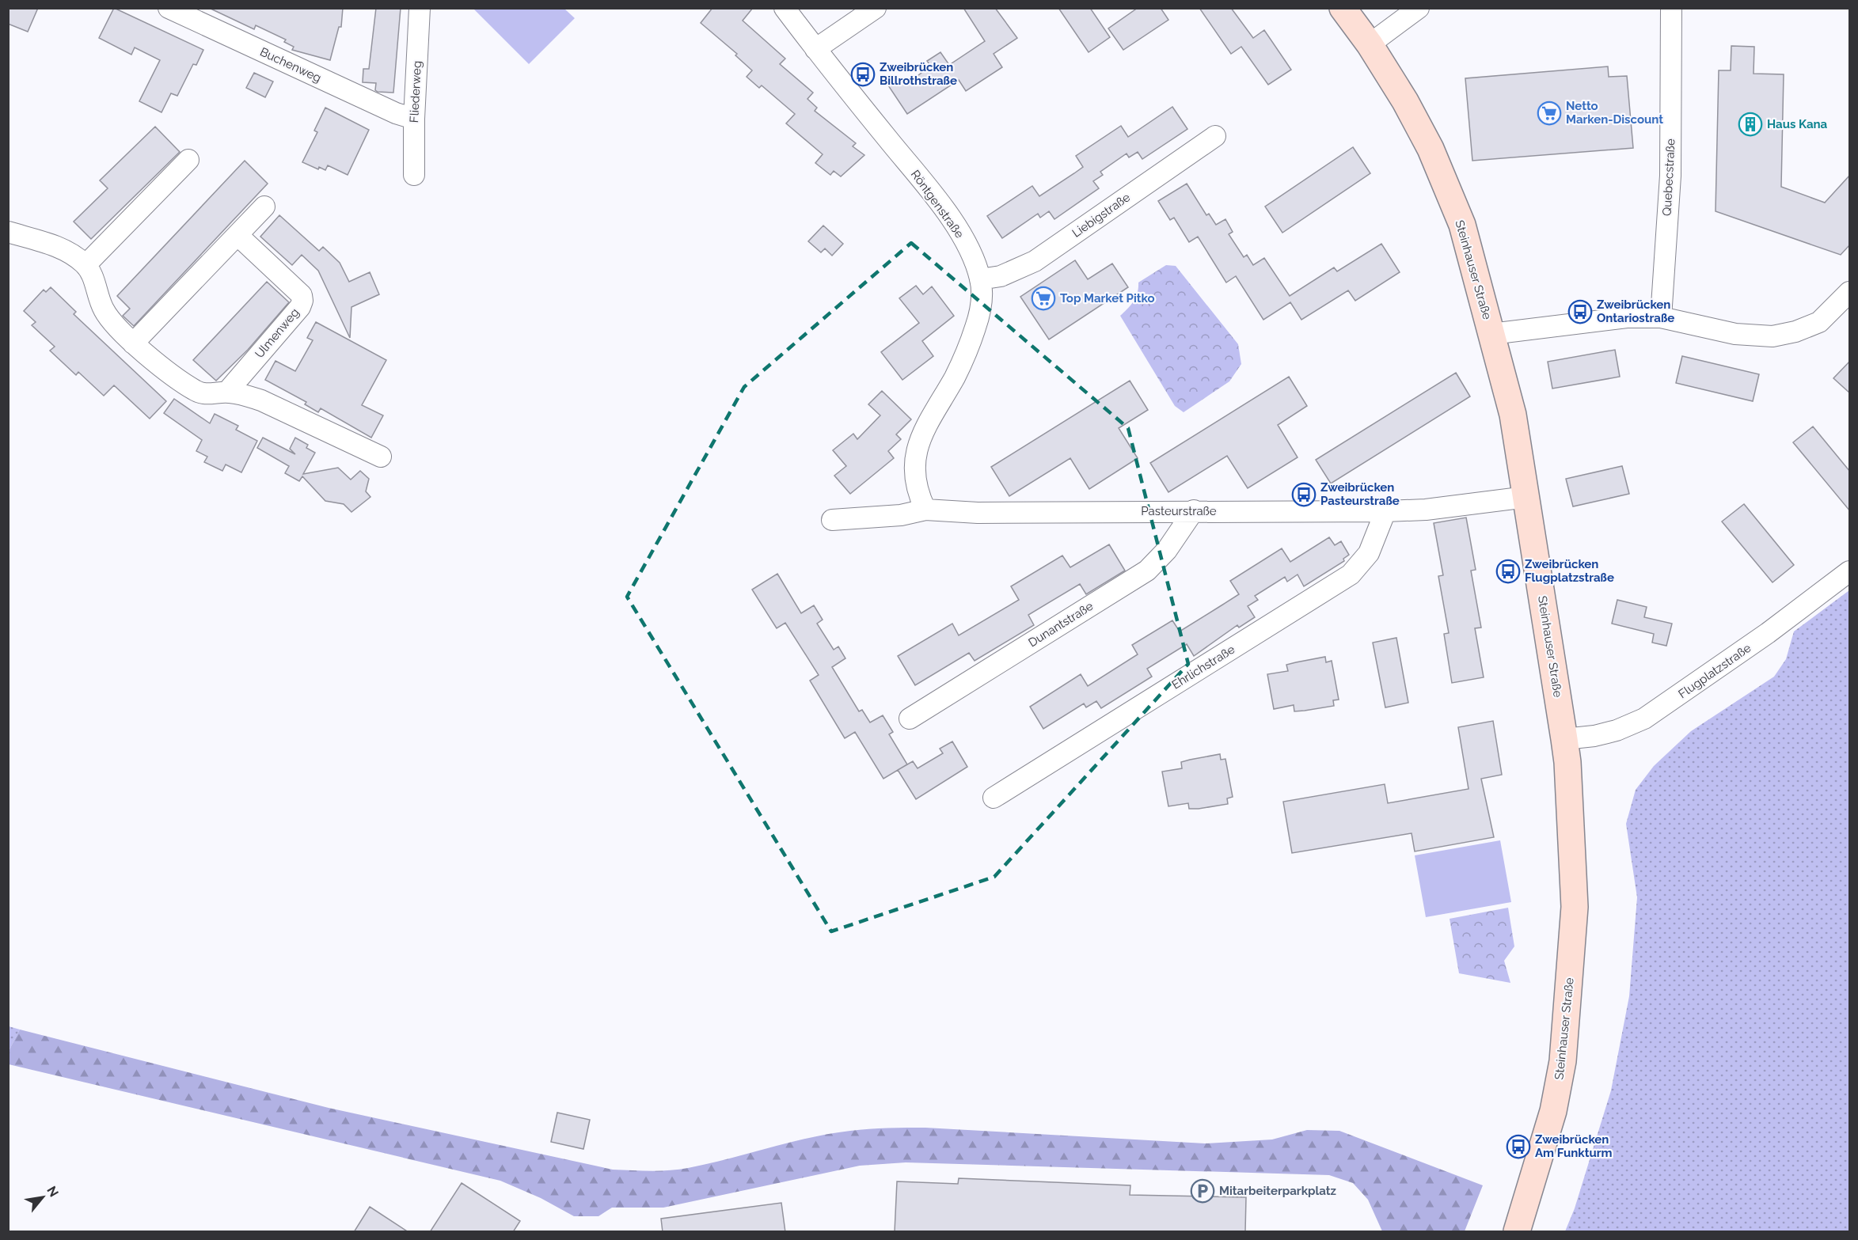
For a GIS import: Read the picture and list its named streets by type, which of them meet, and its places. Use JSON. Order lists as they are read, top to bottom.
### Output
{
  "streets": {
    "main road": ["Steinhauser Straße"],
    "street": [
      "Buchenweg",
      "Fliederweg",
      "Quebecstraße",
      "Röntgenstraße",
      "Liebigstraße",
      "Ulmenweg",
      "Pasteurstraße",
      "Dunantstraße",
      "Ehrlichstraße",
      "Flugplatzstraße"
    ]
  },
  "crossings": [
    ["Buchenweg", "Fliederweg"],
    ["Röntgenstraße", "Liebigstraße"],
    ["Röntgenstraße", "Pasteurstraße"],
    ["Steinhauser Straße", "Pasteurstraße"],
    ["Steinhauser Straße", "Flugplatzstraße"],
    ["Pasteurstraße", "Dunantstraße"],
    ["Pasteurstraße", "Ehrlichstraße"]
  ],
  "places": {
    "bus stop": [
      "Zweibrücken Billrothstraße",
      "Zweibrücken Ontariostraße",
      "Zweibrücken Pasteurstraße",
      "Zweibrücken Flugplatzstraße",
      "Zweibrücken Am Funkturm"
    ],
    "supermarket": ["Netto Marken-Discount", "Top Market Pitko"],
    "building": ["Haus Kana"],
    "parking": ["Mitarbeiterparkplatz"]
  },
  "north": "top right"
}
